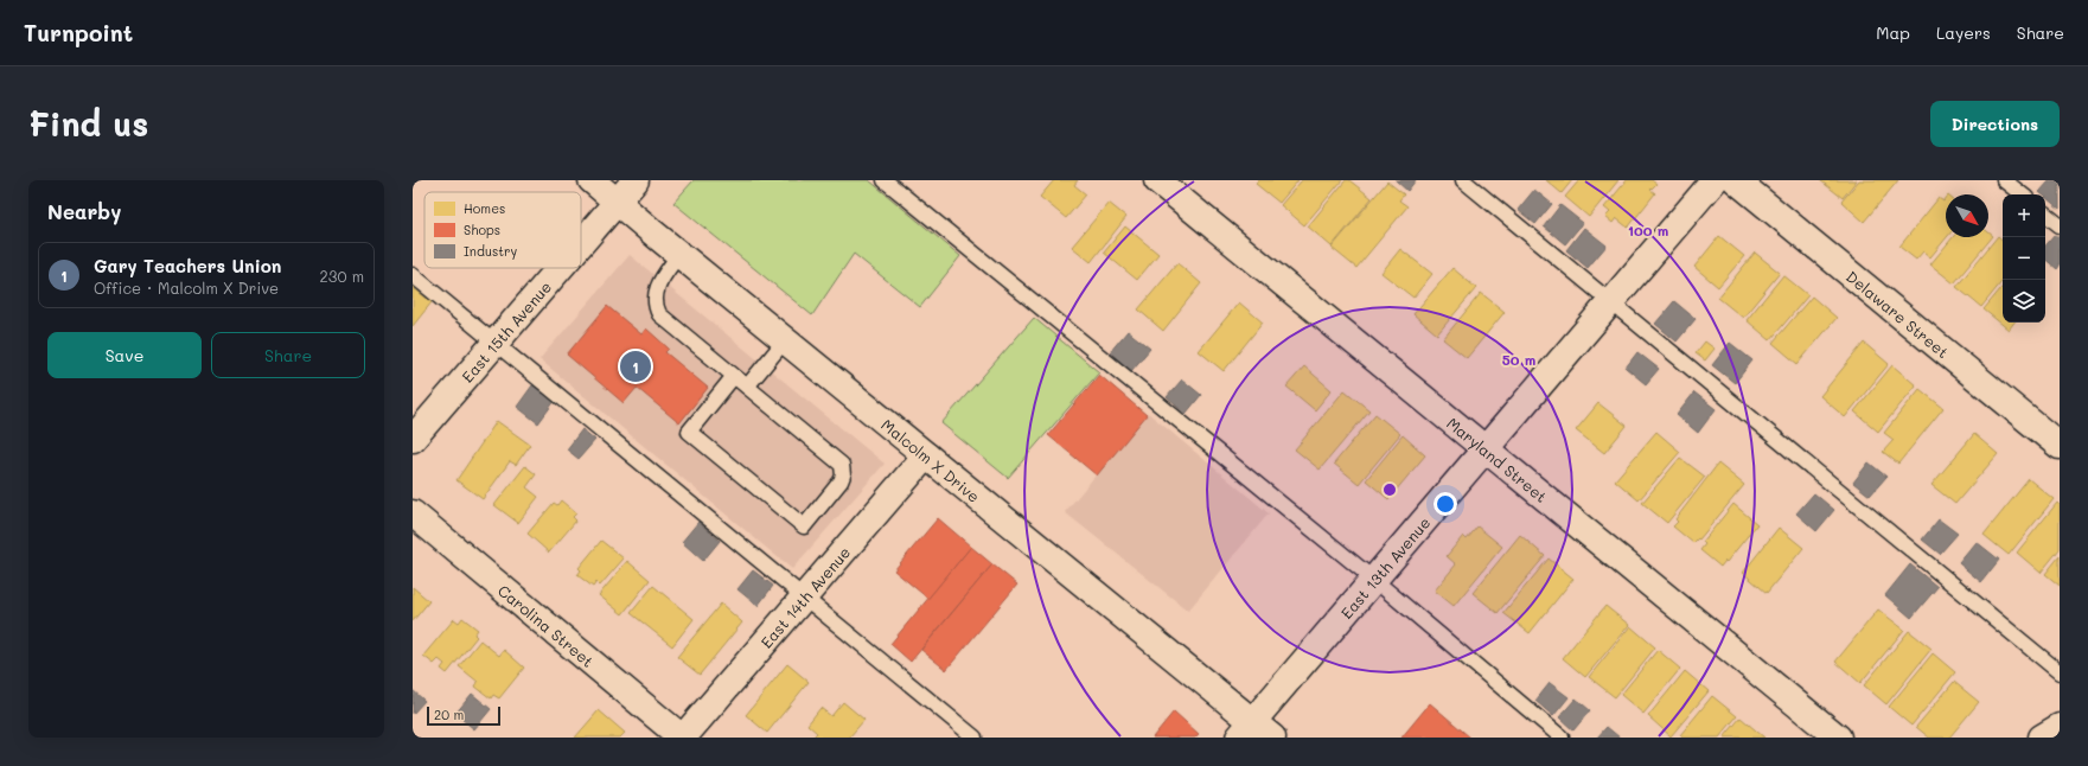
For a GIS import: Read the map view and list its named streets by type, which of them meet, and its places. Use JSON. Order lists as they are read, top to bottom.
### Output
{
  "streets": {
    "street": [
      "Delaware Street",
      "East 15th Avenue",
      "Maryland Street",
      "Malcolm X Drive",
      "East 13th Avenue",
      "East 14th Avenue",
      "Carolina Street"
    ]
  },
  "crossings": [
    ["East 15th Avenue", "Malcolm X Drive"],
    ["Maryland Street", "East 13th Avenue"],
    ["Malcolm X Drive", "East 13th Avenue"],
    ["Malcolm X Drive", "East 14th Avenue"],
    ["East 14th Avenue", "Carolina Street"]
  ],
  "legend": ["Homes", "Shops", "Industry"],
  "scale_bar": "20 m",
  "north": "bottom right",
  "page": {
    "header": "Turnpoint",
    "nav": ["Map", "Layers", "Share"],
    "buttons": [
      "Directions",
      ["Save", "Share"]
    ],
    "title": "Find us",
    "heading": "Nearby",
    "map_buttons": ["+", "−"],
    "list": [
      {
        "mark": "1",
        "name": "Gary Teachers Union",
        "note": "Office · Malcolm X Drive",
        "value": "230 m"
      }
    ],
    "pins": "1",
    "scale": "20 m"
  },
  "rings": ["100 m", "50 m"]
}
